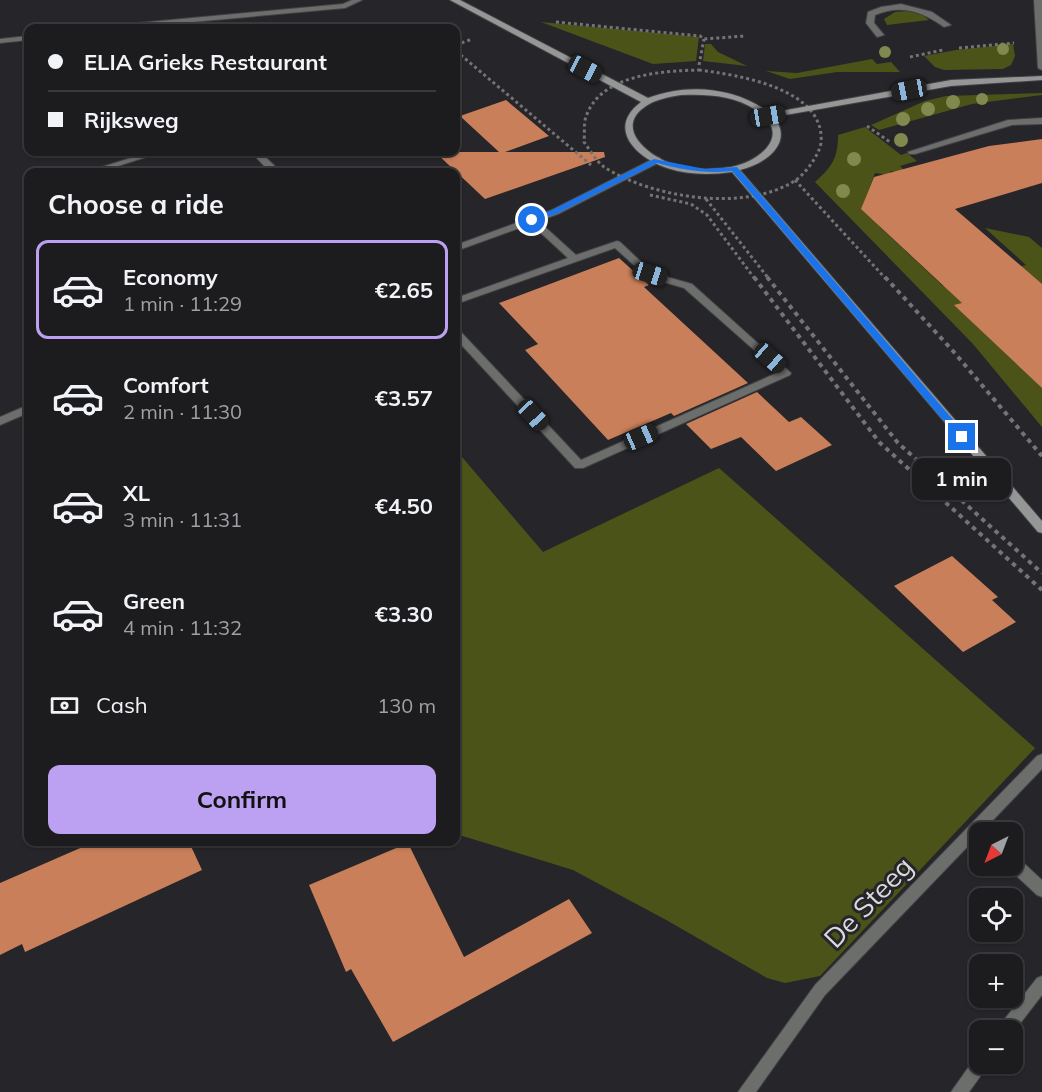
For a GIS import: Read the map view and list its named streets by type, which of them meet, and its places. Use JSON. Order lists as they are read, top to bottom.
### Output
{
  "streets": {
    "street": ["De Steeg"]
  },
  "north": "bottom left",
  "page": {
    "banner": ["ELIA Grieks Restaurant", "Rijksweg"],
    "heading": "Choose a ride",
    "list": [
      {
        "name": "Economy",
        "note": "1 min · 11:29",
        "value": "€2.65"
      },
      {
        "name": "Comfort",
        "note": "2 min · 11:30",
        "value": "€3.57"
      },
      {
        "name": "XL",
        "note": "3 min · 11:31",
        "value": "€4.50"
      },
      {
        "name": "Green",
        "note": "4 min · 11:32",
        "value": "€3.30"
      }
    ],
    "bubble": "1 min",
    "pay": ["Cash", "130 m"],
    "buttons": "Confirm",
    "map_buttons": ["+", "−"]
  }
}
